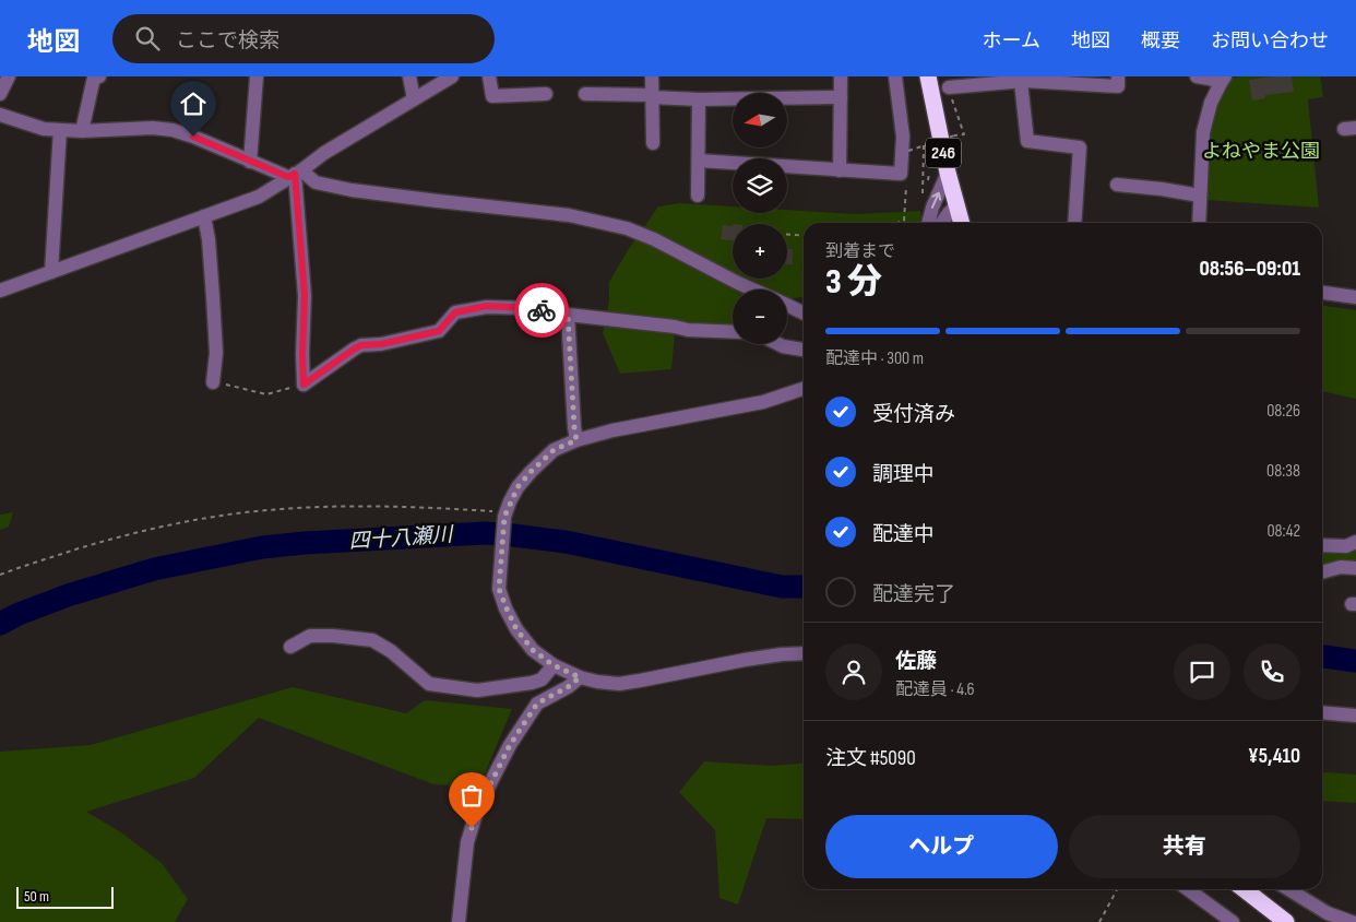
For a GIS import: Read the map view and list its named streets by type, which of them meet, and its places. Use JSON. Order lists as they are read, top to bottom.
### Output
{
  "streets": {
    "highway": ["246"]
  },
  "water": ["四十八瀬川"],
  "parks": ["よねやま公園"],
  "scale_bar": "50 m",
  "north": "left",
  "page": {
    "header": "地図",
    "search": "ここで検索",
    "nav": [
      "ホーム",
      "地図",
      "概要",
      "お問い合わせ"
    ],
    "map_buttons": ["+", "−"],
    "heading": ["3 分", "到着まで", "08:56–09:01"],
    "panel": [
      "佐藤",
      "配達員 · 4.6",
      "注文 #5090",
      "¥5,410"
    ],
    "bar": "配達中 · 300 m",
    "list": [
      ["受付済み", "08:26"],
      ["調理中", "08:38"],
      ["配達中", "08:42"],
      "配達完了"
    ],
    "buttons": ["ヘルプ", "共有"],
    "scale": "50 m"
  }
}
